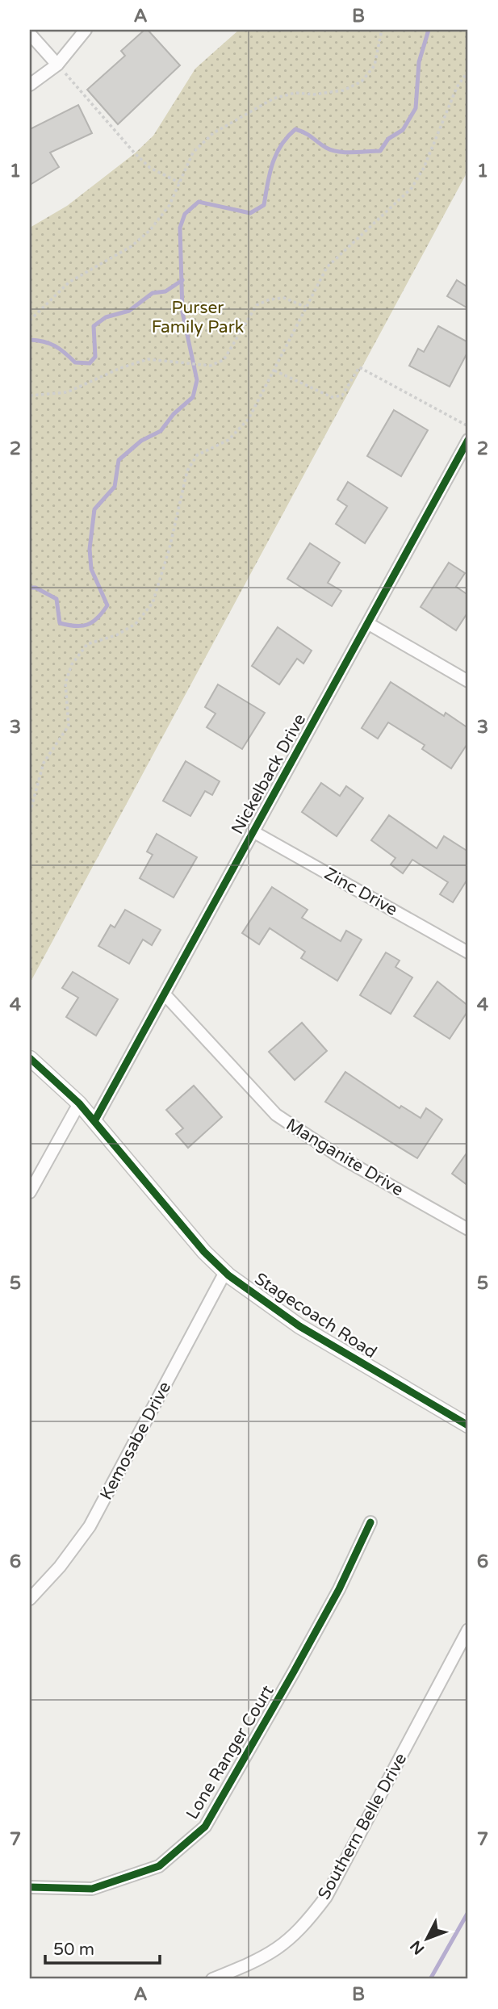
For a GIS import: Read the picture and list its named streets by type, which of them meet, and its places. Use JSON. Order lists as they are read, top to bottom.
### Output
{
  "streets": {
    "street": [
      "Nickelback Drive",
      "Zinc Drive",
      "Manganite Drive",
      "Stagecoach Road",
      "Kemosabe Drive",
      "Lone Ranger Court",
      "Southern Belle Drive"
    ]
  },
  "crossings": [
    ["Nickelback Drive", "Zinc Drive"],
    ["Nickelback Drive", "Manganite Drive"],
    ["Nickelback Drive", "Stagecoach Road"],
    ["Stagecoach Road", "Kemosabe Drive"]
  ],
  "parks": ["Purser Family Park"],
  "scale_bar": "50 m",
  "north": "bottom left",
  "grid": {
    "columns": ["A", "B"],
    "rows": [
      "1",
      "2",
      "3",
      "4",
      "5",
      "6",
      "7"
    ]
  }
}
